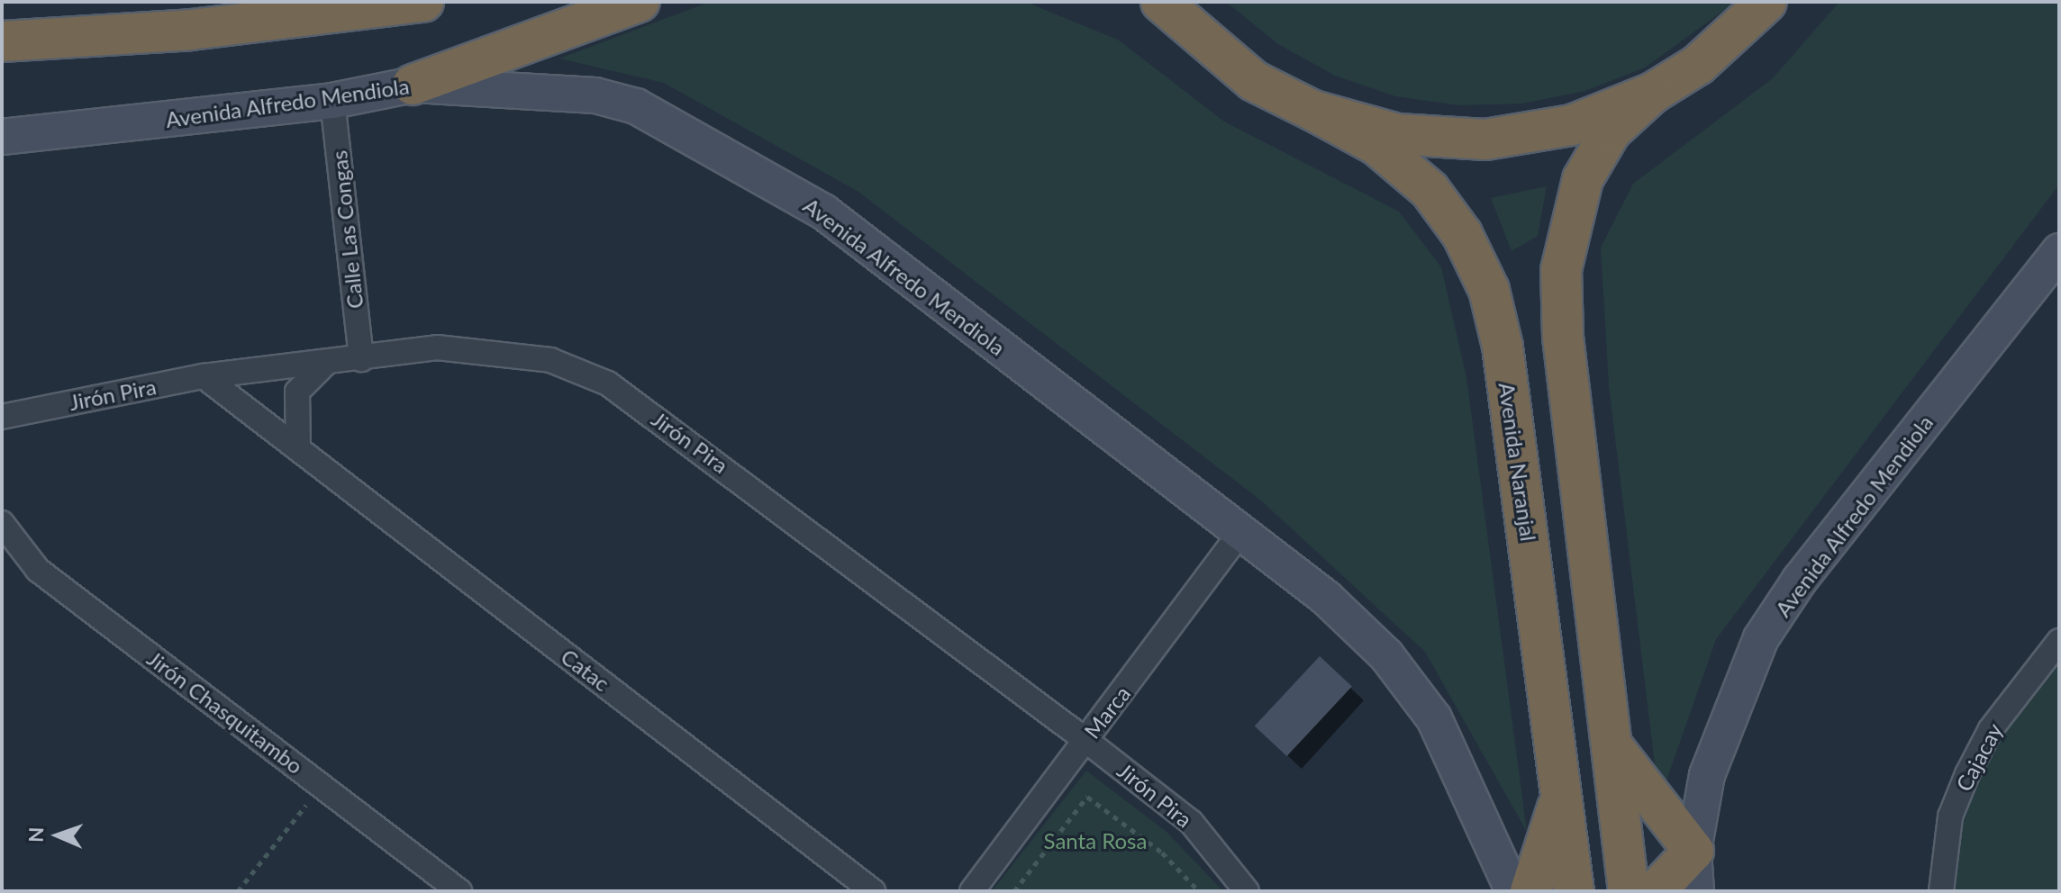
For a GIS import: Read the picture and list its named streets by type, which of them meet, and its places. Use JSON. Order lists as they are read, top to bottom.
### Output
{
  "streets": {
    "highway": ["Avenida Naranjal"],
    "main road": ["Avenida Alfredo Mendiola"],
    "street": [
      "Calle Las Congas",
      "Jirón Pira",
      "Catac",
      "Jirón Chasquitambo",
      "Marca",
      "Cajacay"
    ]
  },
  "crossings": [
    ["Avenida Alfredo Mendiola", "Calle Las Congas"],
    ["Avenida Alfredo Mendiola", "Marca"],
    ["Calle Las Congas", "Jirón Pira"],
    ["Jirón Pira", "Catac"],
    ["Jirón Pira", "Marca"]
  ],
  "parks": ["Santa Rosa"],
  "north": "left"
}
